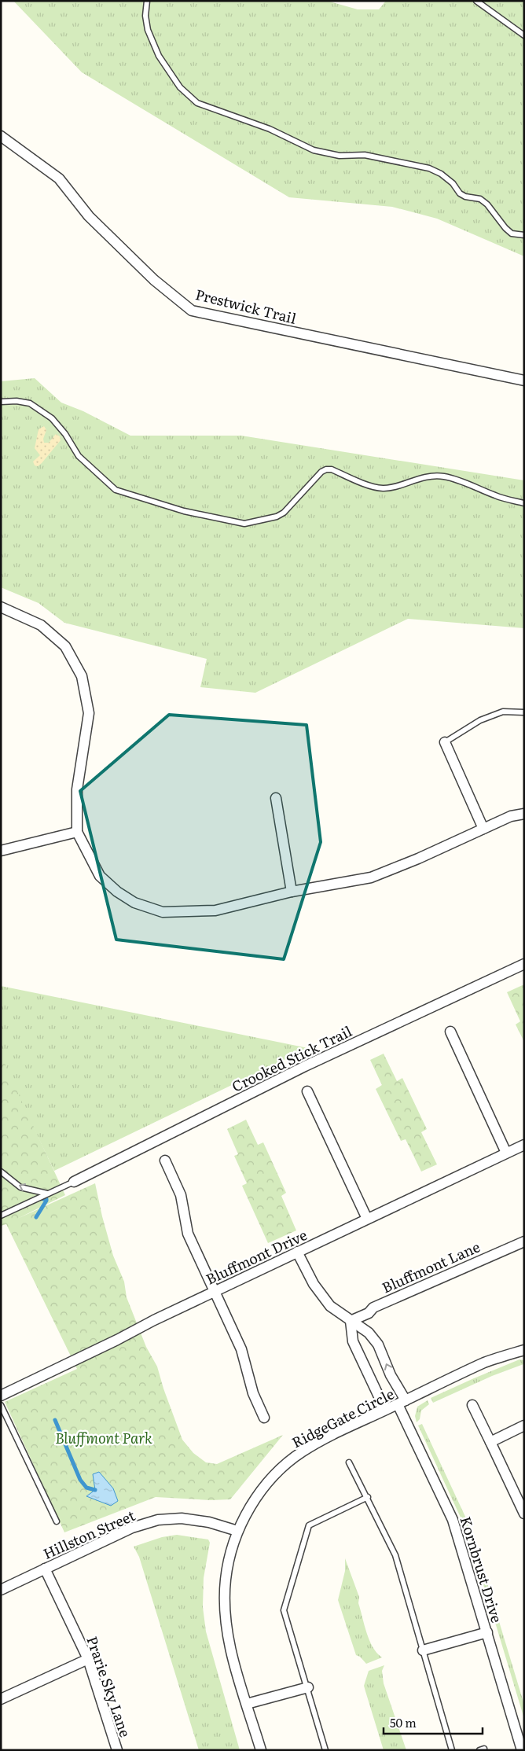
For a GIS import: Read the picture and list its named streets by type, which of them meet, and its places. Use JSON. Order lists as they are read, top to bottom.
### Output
{
  "streets": {
    "street": [
      "Prestwick Trail",
      "Crooked Stick Trail",
      "Bluffmont Drive",
      "Bluffmont Lane",
      "RidgeGate Circle",
      "Hillston Street",
      "Kornbrust Drive",
      "Prarie Sky Lane"
    ]
  },
  "crossings": [
    ["Bluffmont Drive", "Kornbrust Drive"],
    ["Bluffmont Lane", "Kornbrust Drive"],
    ["RidgeGate Circle", "Hillston Street"],
    ["RidgeGate Circle", "Kornbrust Drive"],
    ["Hillston Street", "Prarie Sky Lane"]
  ],
  "parks": ["Bluffmont Park"],
  "scale_bar": "50 m"
}
